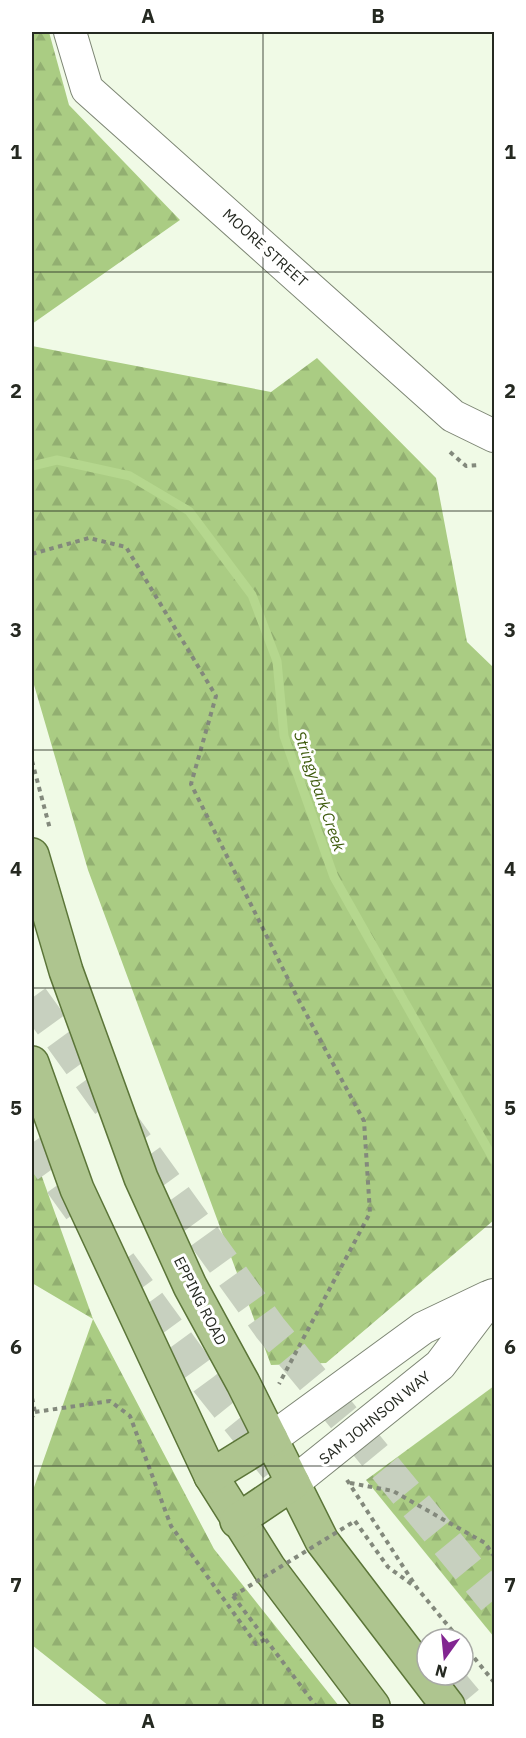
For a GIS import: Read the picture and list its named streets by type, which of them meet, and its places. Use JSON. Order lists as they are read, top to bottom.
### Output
{
  "streets": {
    "main road": ["EPPING ROAD", "SAM JOHNSON WAY"],
    "street": ["MOORE STREET"]
  },
  "crossings": [
    ["EPPING ROAD", "SAM JOHNSON WAY"]
  ],
  "water": ["Stringybark Creek"],
  "north": "bottom",
  "grid": {
    "columns": ["A", "B"],
    "rows": [
      "1",
      "2",
      "3",
      "4",
      "5",
      "6",
      "7"
    ]
  }
}
